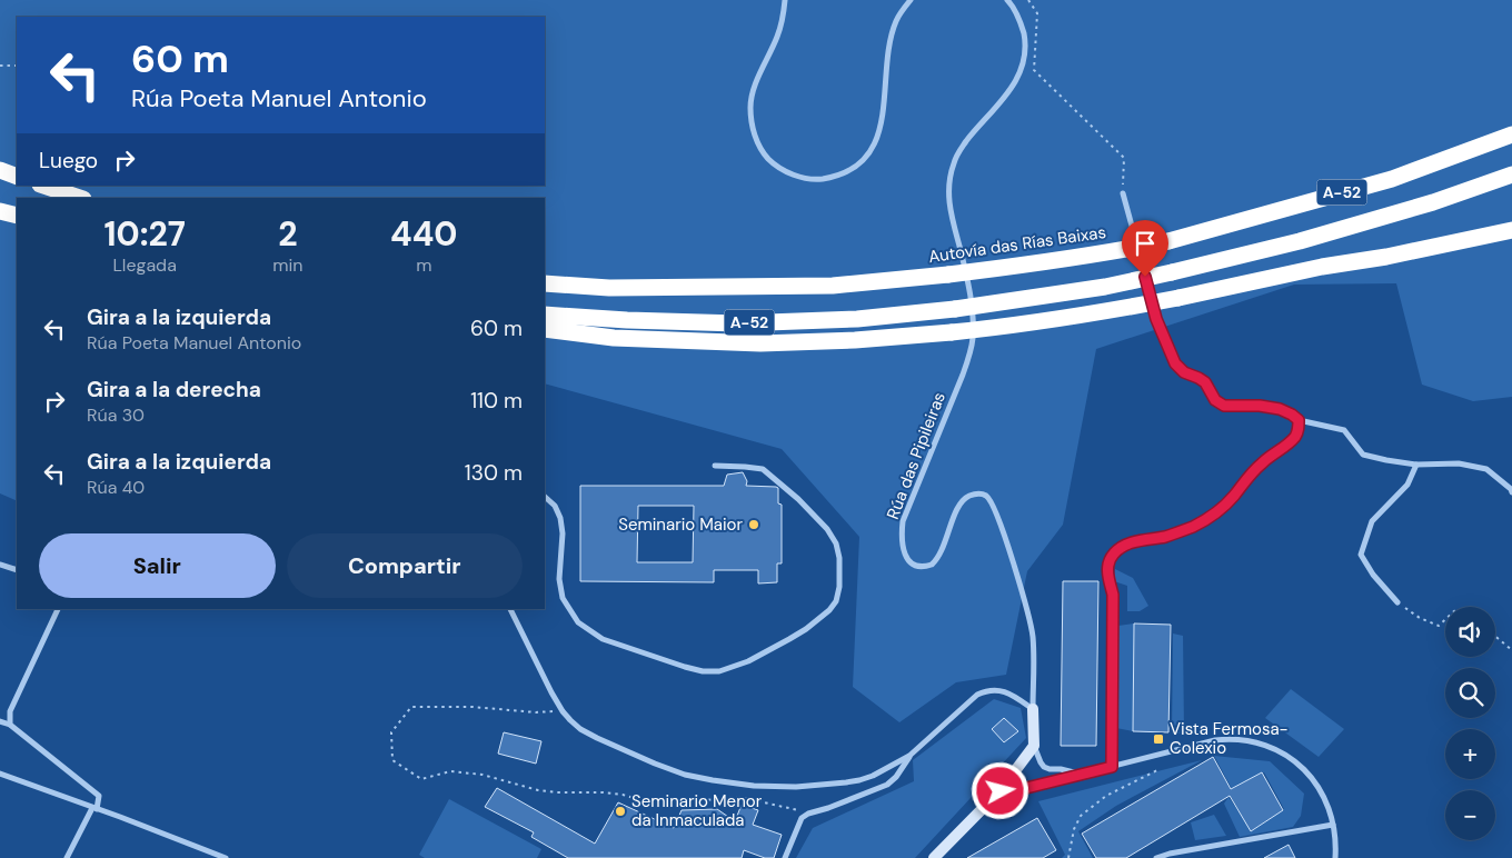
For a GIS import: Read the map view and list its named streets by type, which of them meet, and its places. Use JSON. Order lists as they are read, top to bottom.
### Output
{
  "streets": {
    "highway": ["A-52", "Autovía das Rías Baixas"],
    "street": ["Rúa das Pipileiras"]
  },
  "places": {
    "other": ["Seminario Maior", "Seminario Menor da Inmaculada"],
    "transit": ["Vista Fermosa- Colexio"]
  },
  "page": {
    "turn": ["60 m", "Rúa Poeta Manuel Antonio"],
    "then": "Luego",
    "eta": [
      "10:27",
      "Llegada",
      "2",
      "min",
      "440",
      "m"
    ],
    "list": [
      {
        "name": "Gira a la izquierda",
        "note": "Rúa Poeta Manuel Antonio",
        "value": "60 m"
      },
      {
        "name": "Gira a la derecha",
        "note": "Rúa 30",
        "value": "110 m"
      },
      {
        "name": "Gira a la izquierda",
        "note": "Rúa 40",
        "value": "130 m"
      }
    ],
    "buttons": ["Salir", "Compartir"],
    "map_buttons": ["+", "−"]
  }
}
